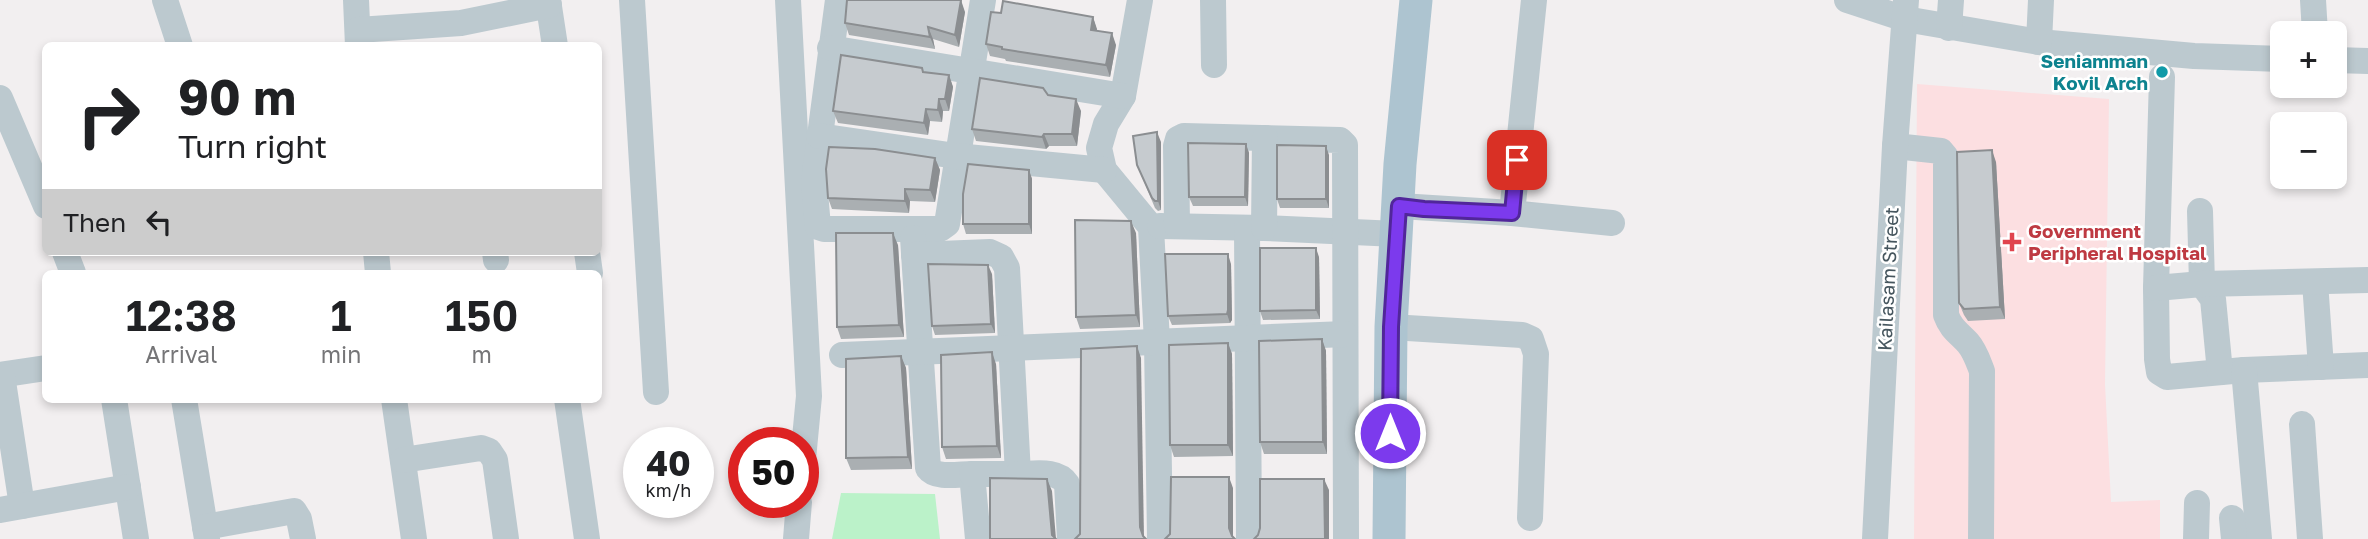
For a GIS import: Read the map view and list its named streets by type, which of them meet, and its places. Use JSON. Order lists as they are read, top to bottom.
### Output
{
  "streets": {
    "street": ["Kailasam Street"]
  },
  "places": {
    "other": ["Seniamman Kovil Arch"],
    "health": ["Government Peripheral Hospital"]
  },
  "page": {
    "map_buttons": ["+", "−"],
    "turn": ["90 m", "Turn right"],
    "then": "Then",
    "eta": [
      "12:38",
      "Arrival",
      "1",
      "min",
      "150",
      "m"
    ],
    "speed": "40 km/h",
    "limit": "50"
  }
}
